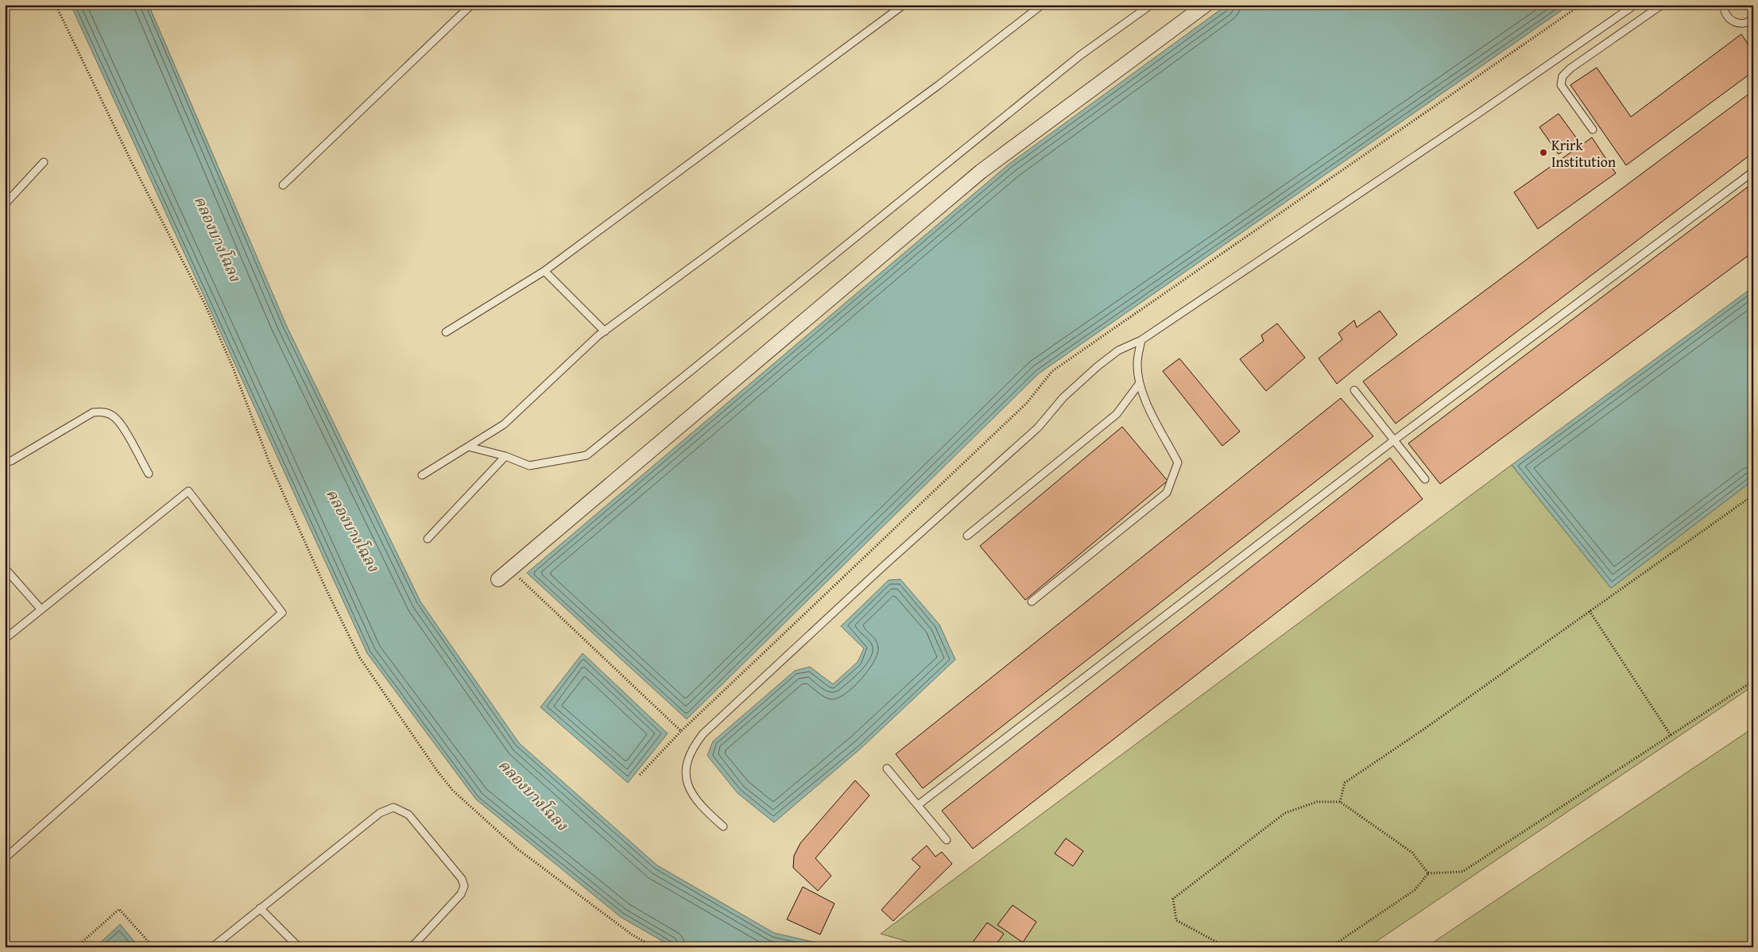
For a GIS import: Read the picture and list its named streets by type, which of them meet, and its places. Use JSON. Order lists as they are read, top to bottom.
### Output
{
  "water": ["คลองบางโฉลง"],
  "places": ["Krirk Institution"]
}
